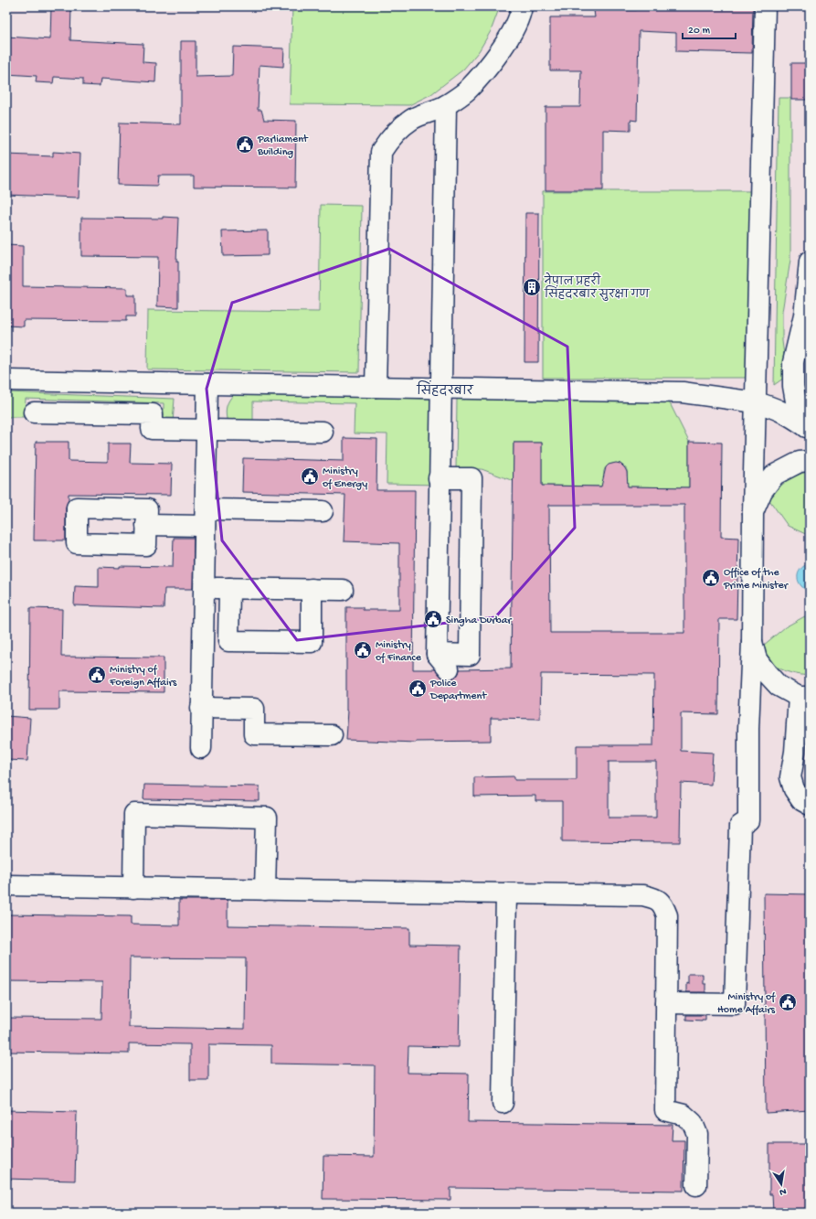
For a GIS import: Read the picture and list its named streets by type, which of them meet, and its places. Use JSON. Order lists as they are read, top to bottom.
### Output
{
  "districts": ["सिंहदरबार"],
  "places": {
    "public building": [
      "Parliament Building",
      "Ministry of Energy",
      "Office of the Prime Minister",
      "Singha Durbar",
      "Ministry of Finance",
      "Ministry of Foreign Affairs",
      "Police Department",
      "Ministry of Home Affairs"
    ],
    "building": ["नेपाल प्रहरी सिंहदरबार सुरक्षा गण"]
  },
  "scale_bar": "20 m",
  "north": "bottom"
}
